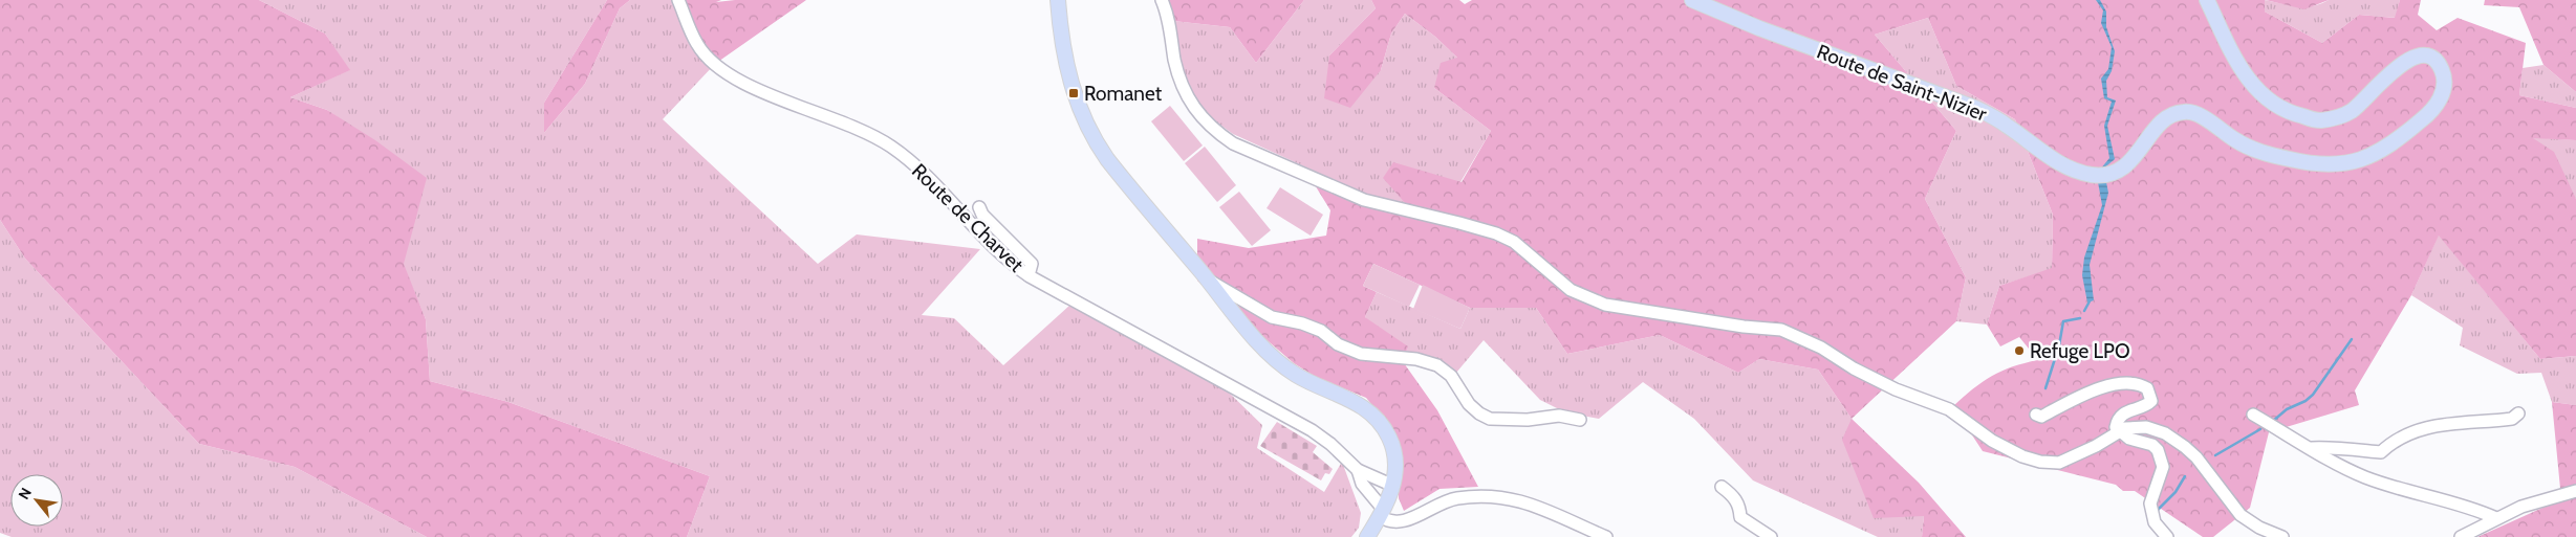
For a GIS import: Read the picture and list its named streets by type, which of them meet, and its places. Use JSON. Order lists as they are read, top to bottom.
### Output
{
  "streets": {
    "main road": ["Route de Saint-Nizier"],
    "street": ["Route de Charvet"]
  },
  "places": {
    "transit": ["Romanet"],
    "other": ["Refuge LPO"]
  },
  "north": "top left"
}
